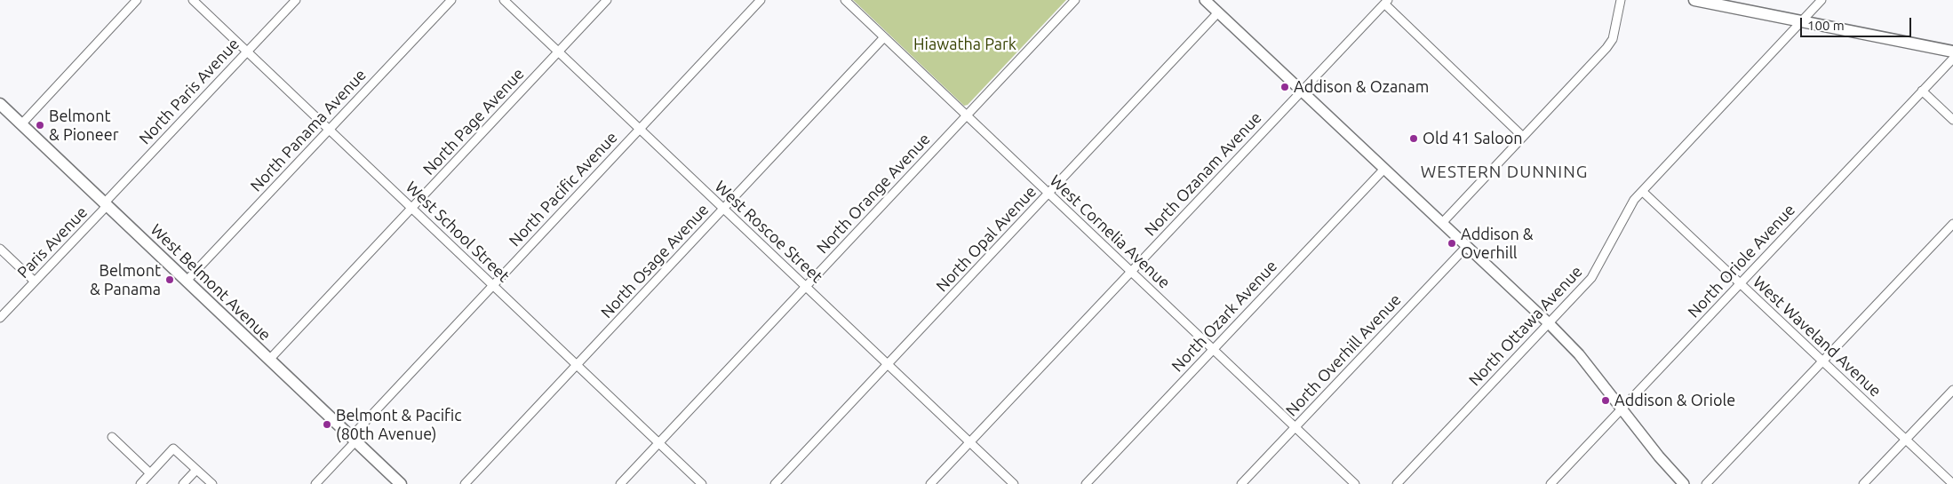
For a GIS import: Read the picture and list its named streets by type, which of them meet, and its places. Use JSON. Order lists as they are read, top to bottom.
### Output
{
  "streets": {
    "main road": ["West Belmont Avenue"],
    "street": [
      "North Paris Avenue",
      "North Page Avenue",
      "North Panama Avenue",
      "North Ozanam Avenue",
      "North Pacific Avenue",
      "North Orange Avenue",
      "West School Street",
      "West Roscoe Street",
      "West Cornelia Avenue",
      "North Opal Avenue",
      "Paris Avenue",
      "North Osage Avenue",
      "North Oriole Avenue",
      "North Ozark Avenue",
      "North Ottawa Avenue",
      "West Waveland Avenue",
      "North Overhill Avenue"
    ]
  },
  "crossings": [
    ["North Paris Avenue", "West School Street"],
    ["North Paris Avenue", "Paris Avenue"],
    ["North Paris Avenue", "West Belmont Avenue"],
    ["North Page Avenue", "West School Street"],
    ["North Page Avenue", "West Roscoe Street"],
    ["North Page Avenue", "West Belmont Avenue"],
    ["North Panama Avenue", "West School Street"],
    ["North Panama Avenue", "West Belmont Avenue"],
    ["North Ozanam Avenue", "West Roscoe Street"],
    ["North Ozanam Avenue", "West Cornelia Avenue"],
    ["North Pacific Avenue", "West School Street"],
    ["North Pacific Avenue", "West Roscoe Street"],
    ["North Pacific Avenue", "West Belmont Avenue"],
    ["North Orange Avenue", "West School Street"],
    ["North Orange Avenue", "West Roscoe Street"],
    ["North Orange Avenue", "West Cornelia Avenue"],
    ["West School Street", "North Osage Avenue"],
    ["West Roscoe Street", "North Opal Avenue"],
    ["West Roscoe Street", "North Osage Avenue"],
    ["West Cornelia Avenue", "North Opal Avenue"],
    ["West Cornelia Avenue", "North Osage Avenue"],
    ["West Cornelia Avenue", "North Ozark Avenue"],
    ["West Cornelia Avenue", "North Overhill Avenue"],
    ["Paris Avenue", "West Belmont Avenue"],
    ["North Oriole Avenue", "West Waveland Avenue"],
    ["North Ottawa Avenue", "West Waveland Avenue"]
  ],
  "districts": ["WESTERN DUNNING"],
  "parks": ["Hiawatha Park"],
  "places": [
    "Addison & Ozanam",
    "Belmont & Pioneer",
    "Old 41 Saloon",
    "Addison & Overhill",
    "Belmont & Panama",
    "Addison & Oriole",
    "Belmont & Pacific (80th Avenue)"
  ],
  "scale_bar": "100 m"
}
